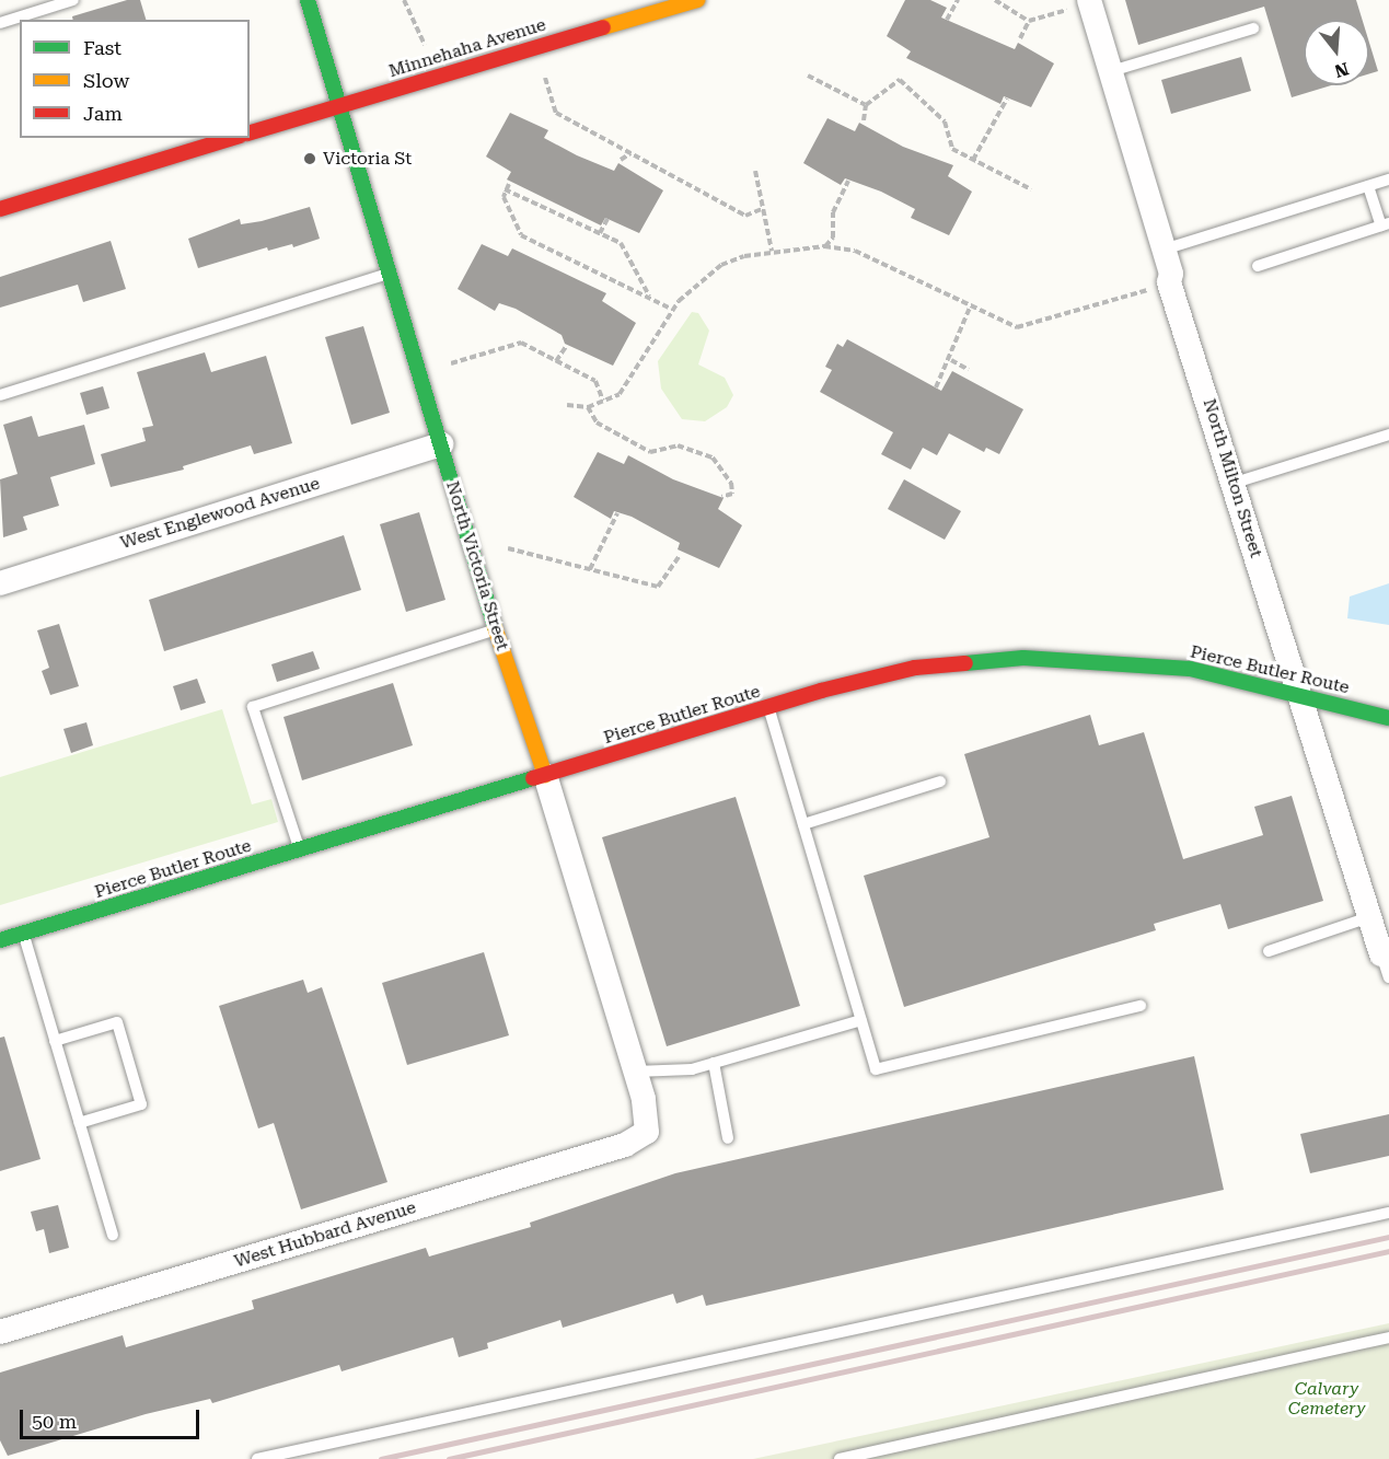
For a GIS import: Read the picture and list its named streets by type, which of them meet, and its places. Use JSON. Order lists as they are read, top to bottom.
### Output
{
  "streets": {
    "street": [
      "Minnehaha Avenue",
      "North Milton Street",
      "West Englewood Avenue",
      "North Victoria Street",
      "Pierce Butler Route",
      "West Hubbard Avenue"
    ]
  },
  "crossings": [
    ["Minnehaha Avenue", "North Victoria Street"],
    ["North Milton Street", "Pierce Butler Route"],
    ["West Englewood Avenue", "North Victoria Street"],
    ["North Victoria Street", "Pierce Butler Route"],
    ["North Victoria Street", "West Hubbard Avenue"]
  ],
  "parks": ["Calvary Cemetery"],
  "places": ["Victoria St"],
  "legend": ["Fast", "Slow", "Jam"],
  "scale_bar": "50 m",
  "north": "bottom"
}
